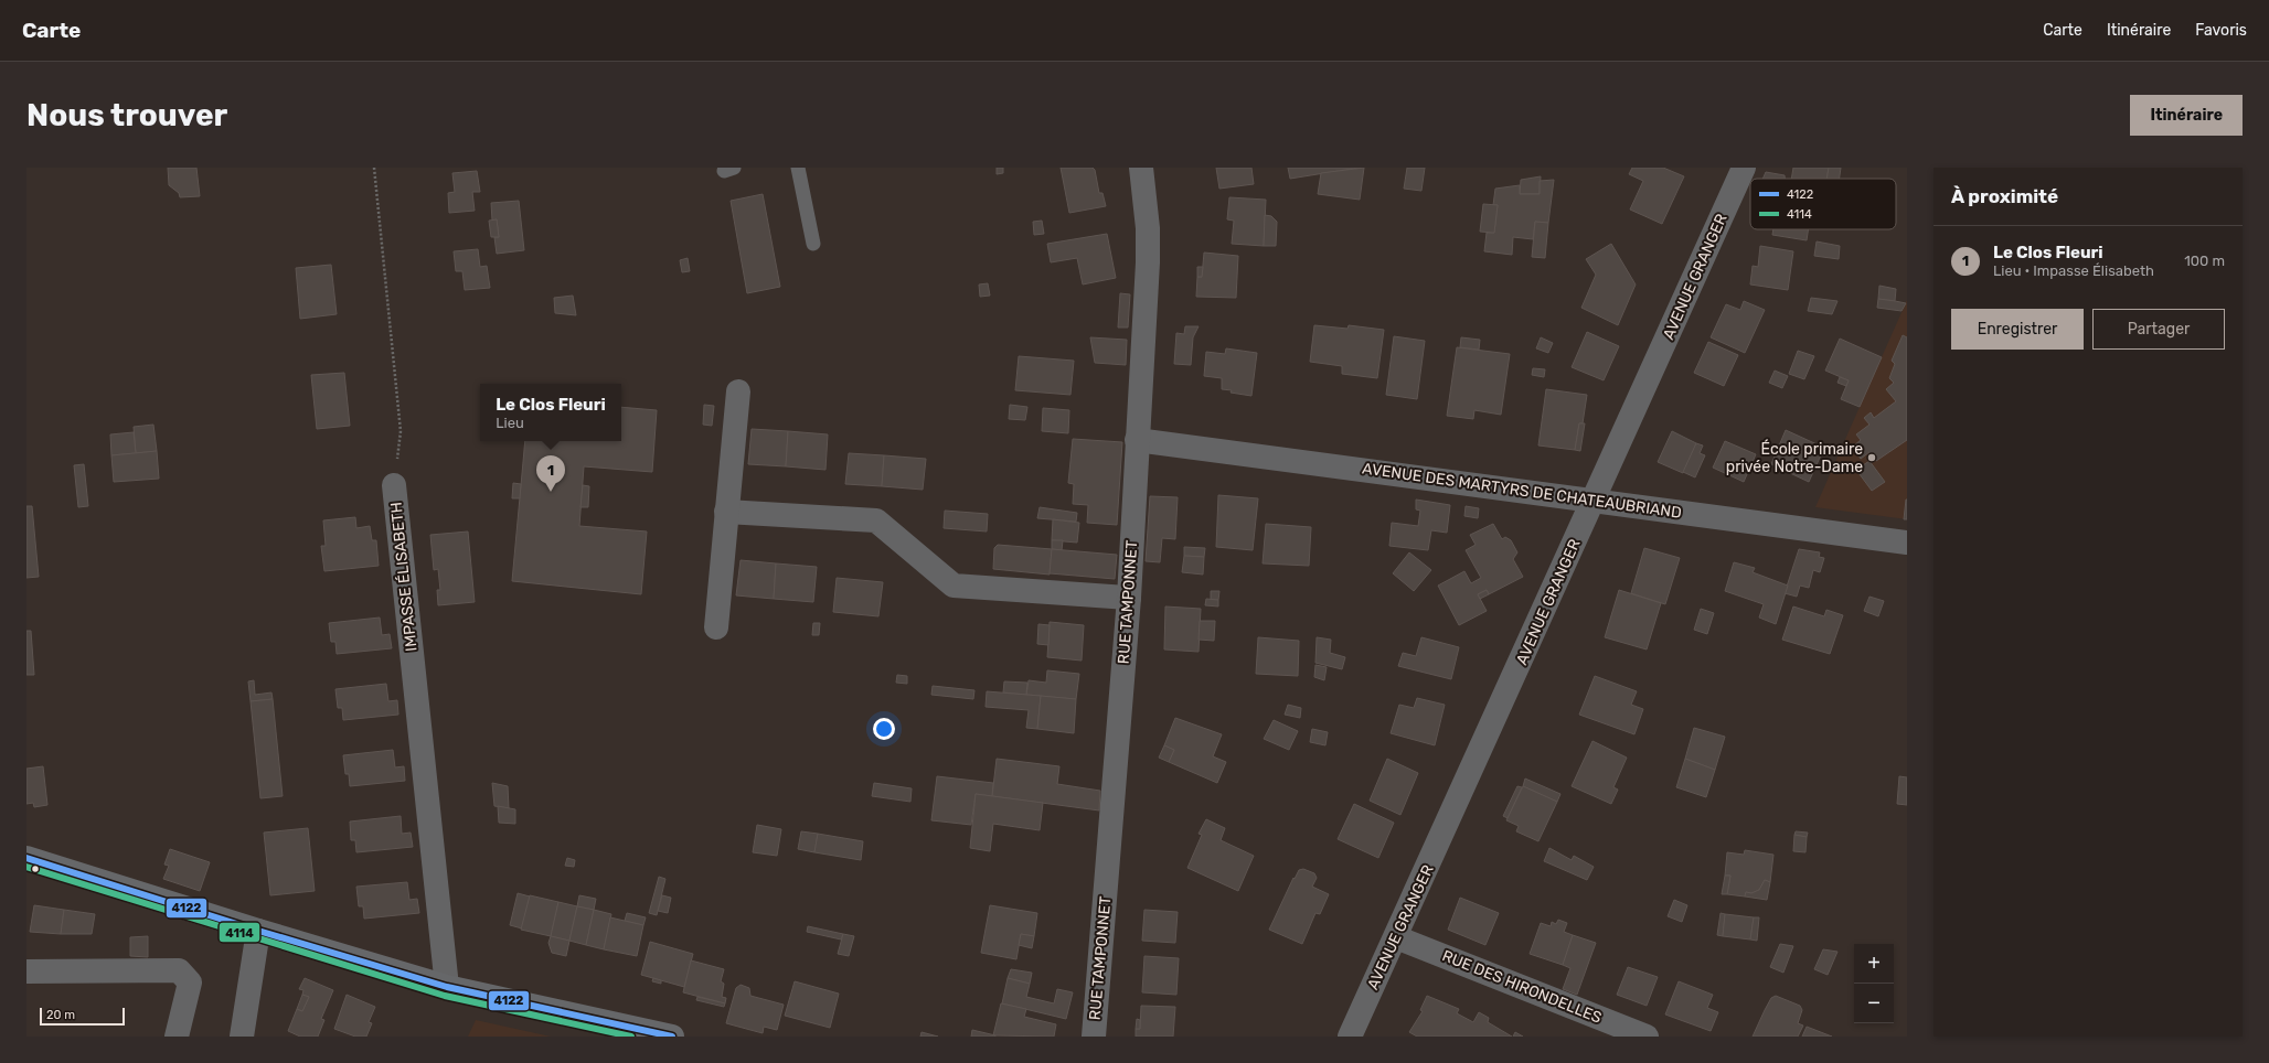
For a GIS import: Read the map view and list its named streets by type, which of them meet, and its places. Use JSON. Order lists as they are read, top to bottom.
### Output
{
  "streets": {
    "street": [
      "AVENUE GRANGER",
      "AVENUE DES MARTYRS DE CHATEAUBRIAND",
      "IMPASSE ÉLISABETH",
      "RUE TAMPONNET",
      "RUE DES HIRONDELLES"
    ]
  },
  "crossings": [
    ["AVENUE GRANGER", "AVENUE DES MARTYRS DE CHATEAUBRIAND"],
    ["AVENUE GRANGER", "RUE DES HIRONDELLES"],
    ["AVENUE DES MARTYRS DE CHATEAUBRIAND", "RUE TAMPONNET"]
  ],
  "places": ["École primaire privée Notre-Dame"],
  "lines": ["transit line 4122", "transit line 4114"],
  "legend": ["4122", "4114"],
  "scale_bar": "20 m",
  "page": {
    "header": "Carte",
    "nav": ["Carte", "Itinéraire", "Favoris"],
    "buttons": [
      "Itinéraire",
      ["Enregistrer", "Partager"]
    ],
    "title": "Nous trouver",
    "heading": "À proximité",
    "list": [
      {
        "mark": "1",
        "name": "Le Clos Fleuri",
        "note": "Lieu · Impasse Élisabeth",
        "value": "100 m"
      }
    ],
    "popup": ["Le Clos Fleuri", "Lieu"],
    "pins": "1",
    "map_buttons": ["+", "−"],
    "scale": "20 m"
  }
}
